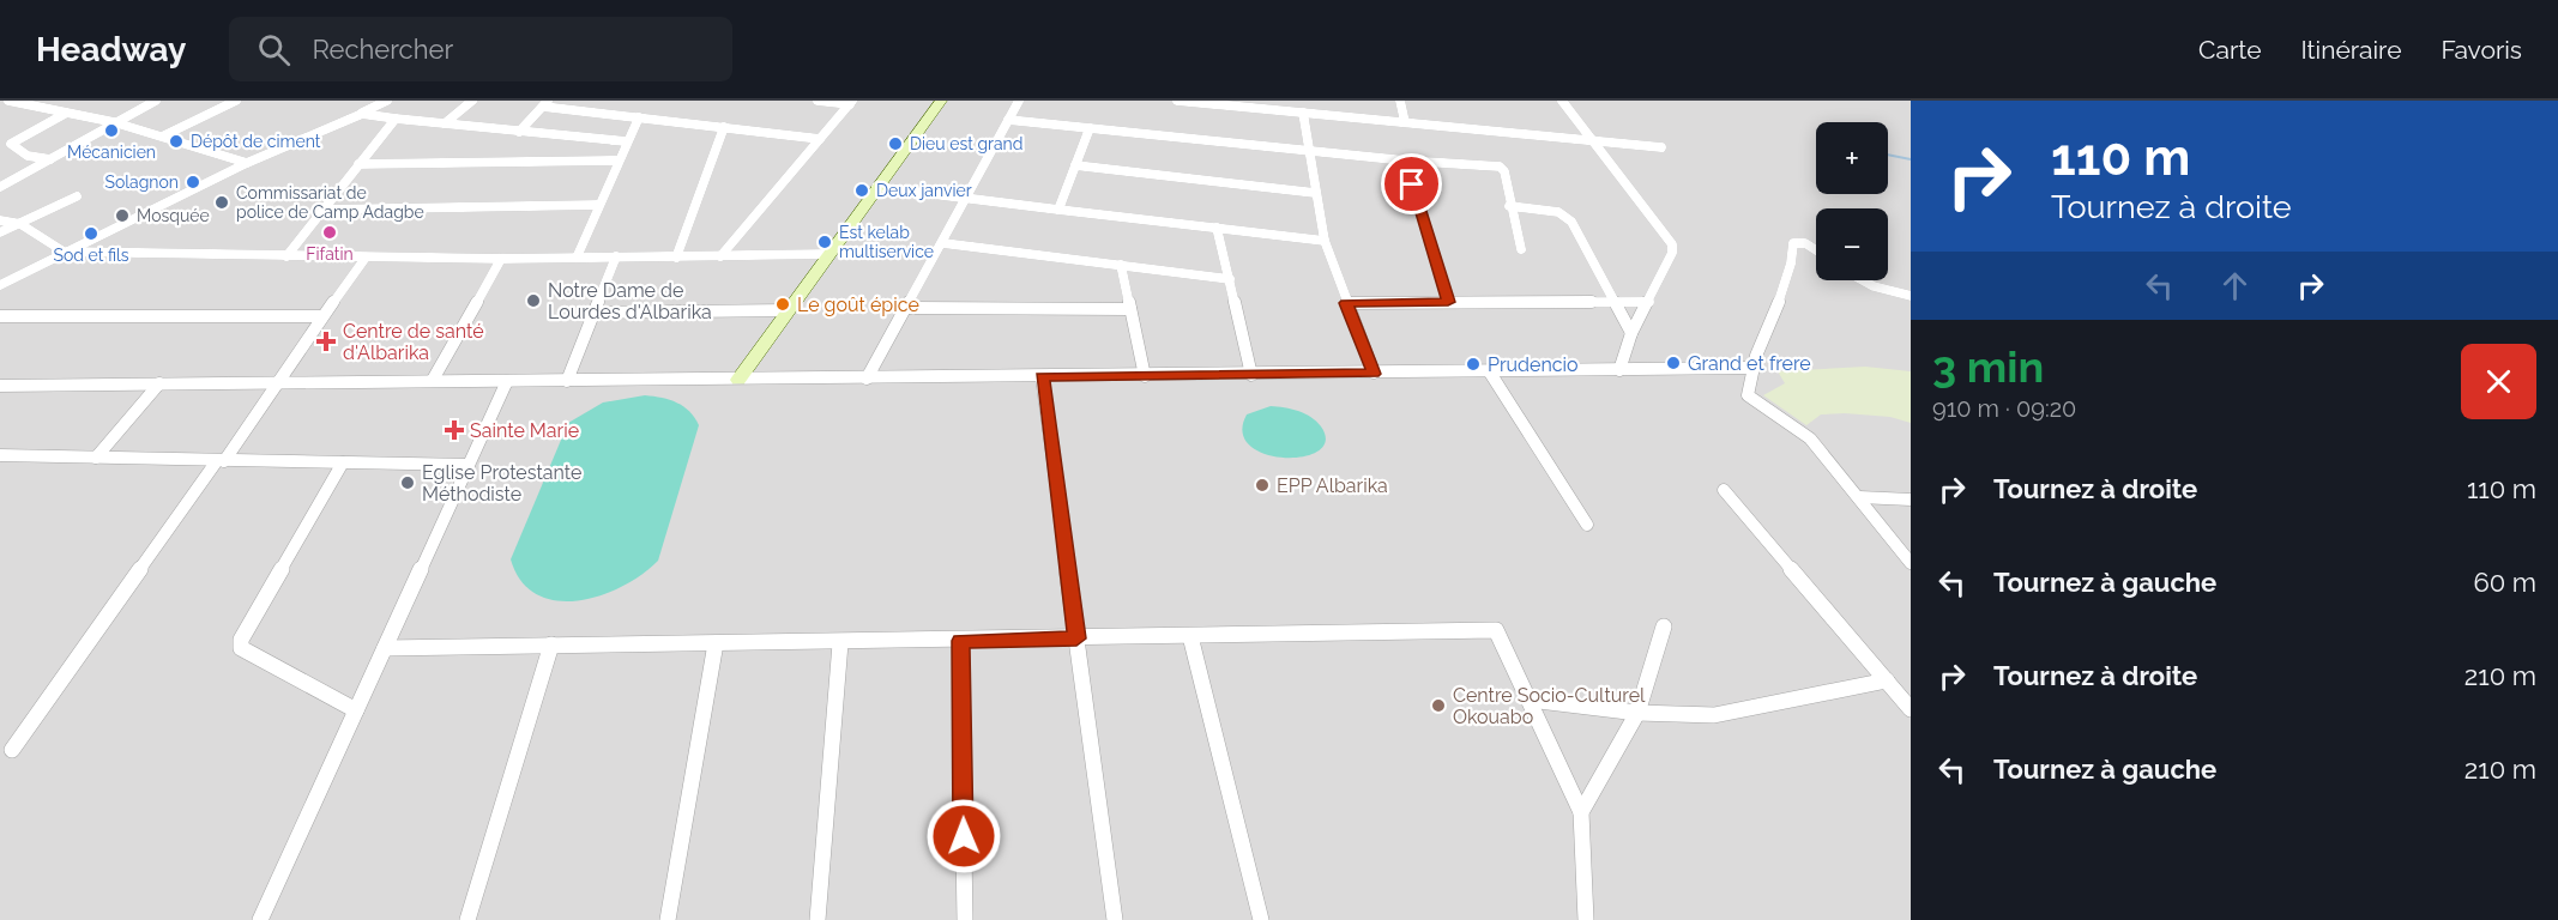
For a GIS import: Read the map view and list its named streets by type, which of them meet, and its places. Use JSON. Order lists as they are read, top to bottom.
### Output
{
  "places": {
    "other": [
      "Mécanicien",
      "Dépôt de ciment",
      "Dieu est grand",
      "Solagnon",
      "Deux janvier",
      "Commissariat de police de Camp Adagbe",
      "Mosquée",
      "Fifatin",
      "Sod et fils",
      "Est kelab multiservice",
      "Notre Dame de Lourdes d'Albarika",
      "Le goût épice",
      "Grand et frere",
      "Prudencio",
      "Eglise Protestante Méthodiste",
      "EPP Albarika",
      "Centre Socio-Culturel Okouabo"
    ],
    "health": ["Centre de santé d'Albarika", "Sainte Marie"]
  },
  "page": {
    "header": "Headway",
    "search": "Rechercher",
    "nav": ["Carte", "Itinéraire", "Favoris"],
    "turn": ["110 m", "Tournez à droite"],
    "map_buttons": ["+", "−"],
    "heading": ["3 min", "910 m · 09:20"],
    "list": [
      {
        "name": "Tournez à droite",
        "value": "110 m"
      },
      {
        "name": "Tournez à gauche",
        "value": "60 m"
      },
      {
        "name": "Tournez à droite",
        "value": "210 m"
      },
      {
        "name": "Tournez à gauche",
        "value": "210 m"
      }
    ]
  }
}
